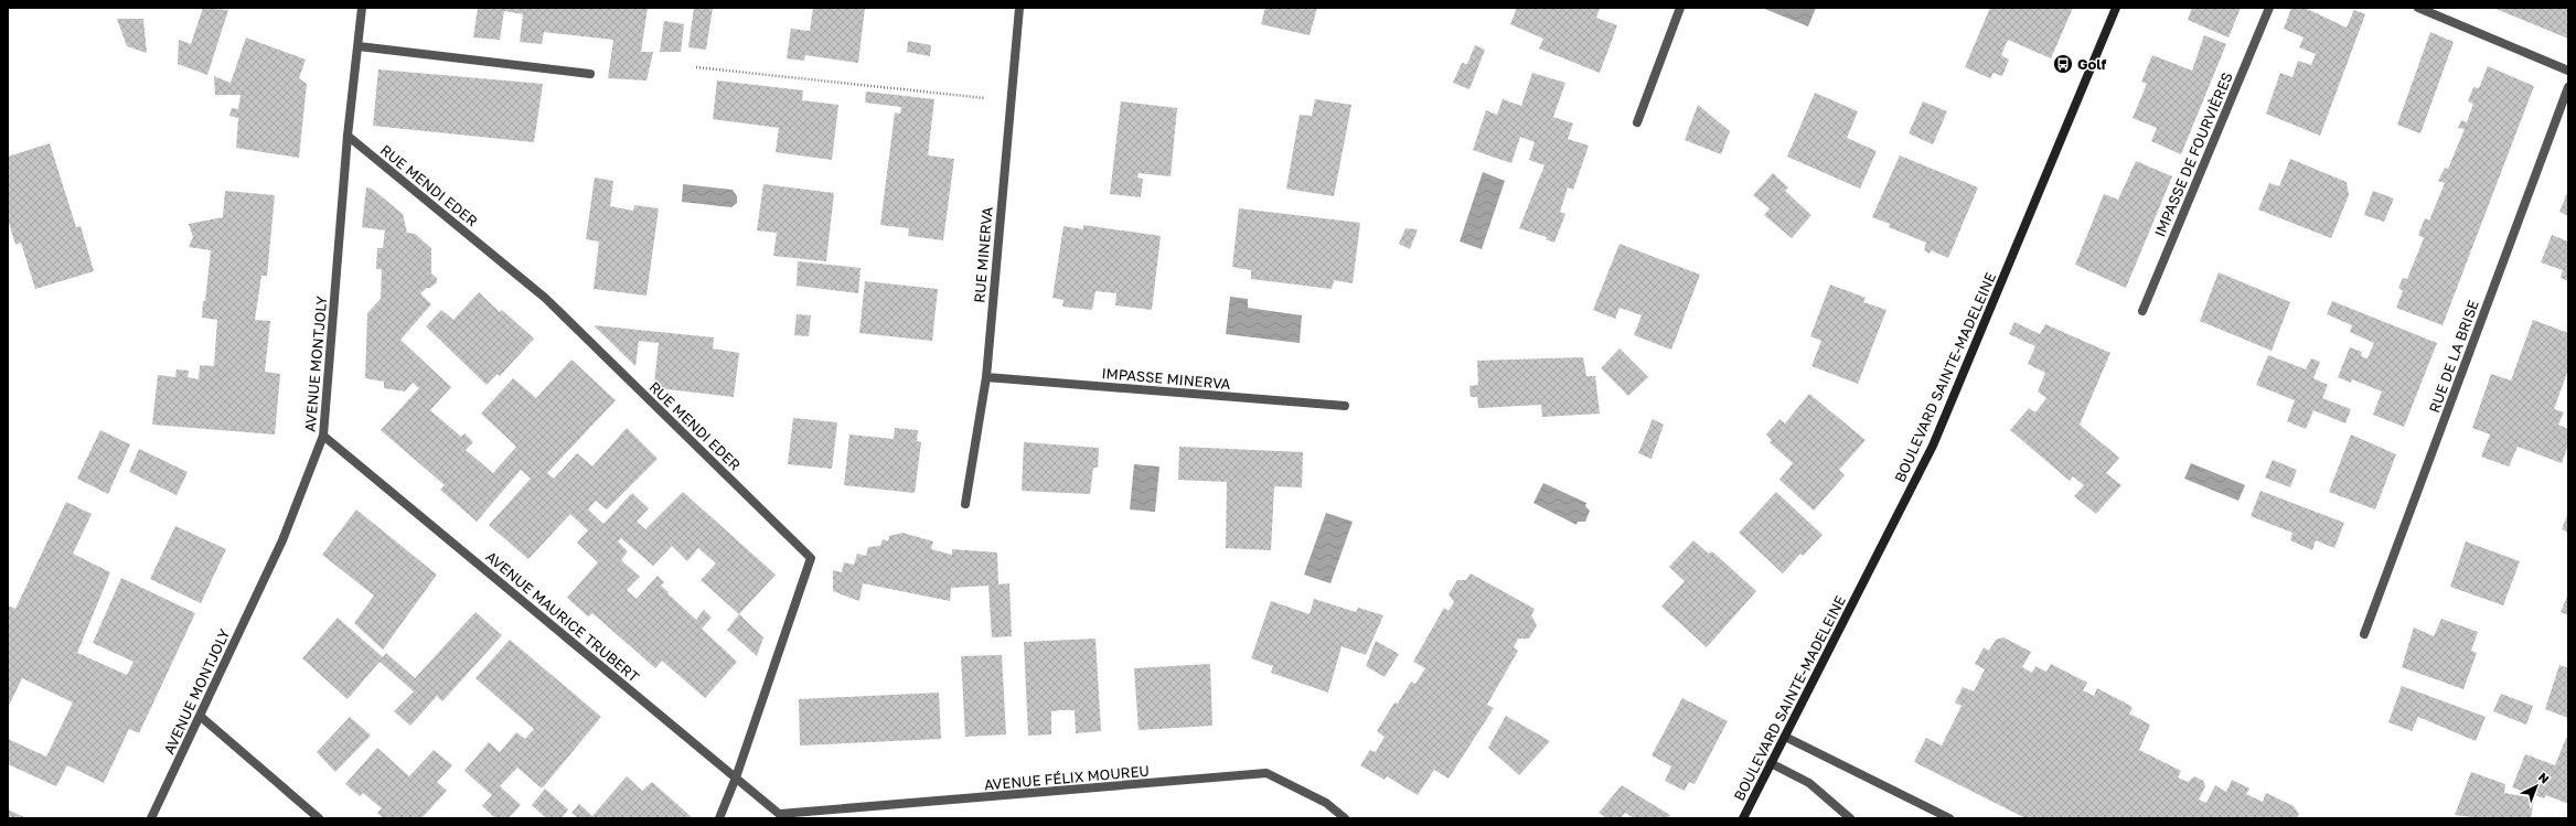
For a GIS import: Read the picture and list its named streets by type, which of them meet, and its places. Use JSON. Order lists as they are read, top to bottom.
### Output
{
  "streets": {
    "street": [
      "IMPASSE DE FOURVIÈRES",
      "RUE MENDI EDER",
      "RUE MINERVA",
      "RUE DE LA BRISE",
      "AVENUE MONTJOLY",
      "BOULEVARD SAINTE-MADELEINE",
      "IMPASSE MINERVA",
      "AVENUE MAURICE TRUBERT",
      "AVENUE FÉLIX MOUREU"
    ]
  },
  "crossings": [
    ["RUE MENDI EDER", "AVENUE MONTJOLY"],
    ["RUE MENDI EDER", "AVENUE MAURICE TRUBERT"],
    ["RUE MINERVA", "IMPASSE MINERVA"],
    ["AVENUE MONTJOLY", "AVENUE MAURICE TRUBERT"],
    ["AVENUE MAURICE TRUBERT", "AVENUE FÉLIX MOUREU"]
  ],
  "places": {
    "bus stop": ["Golf"]
  },
  "north": "top right"
}
